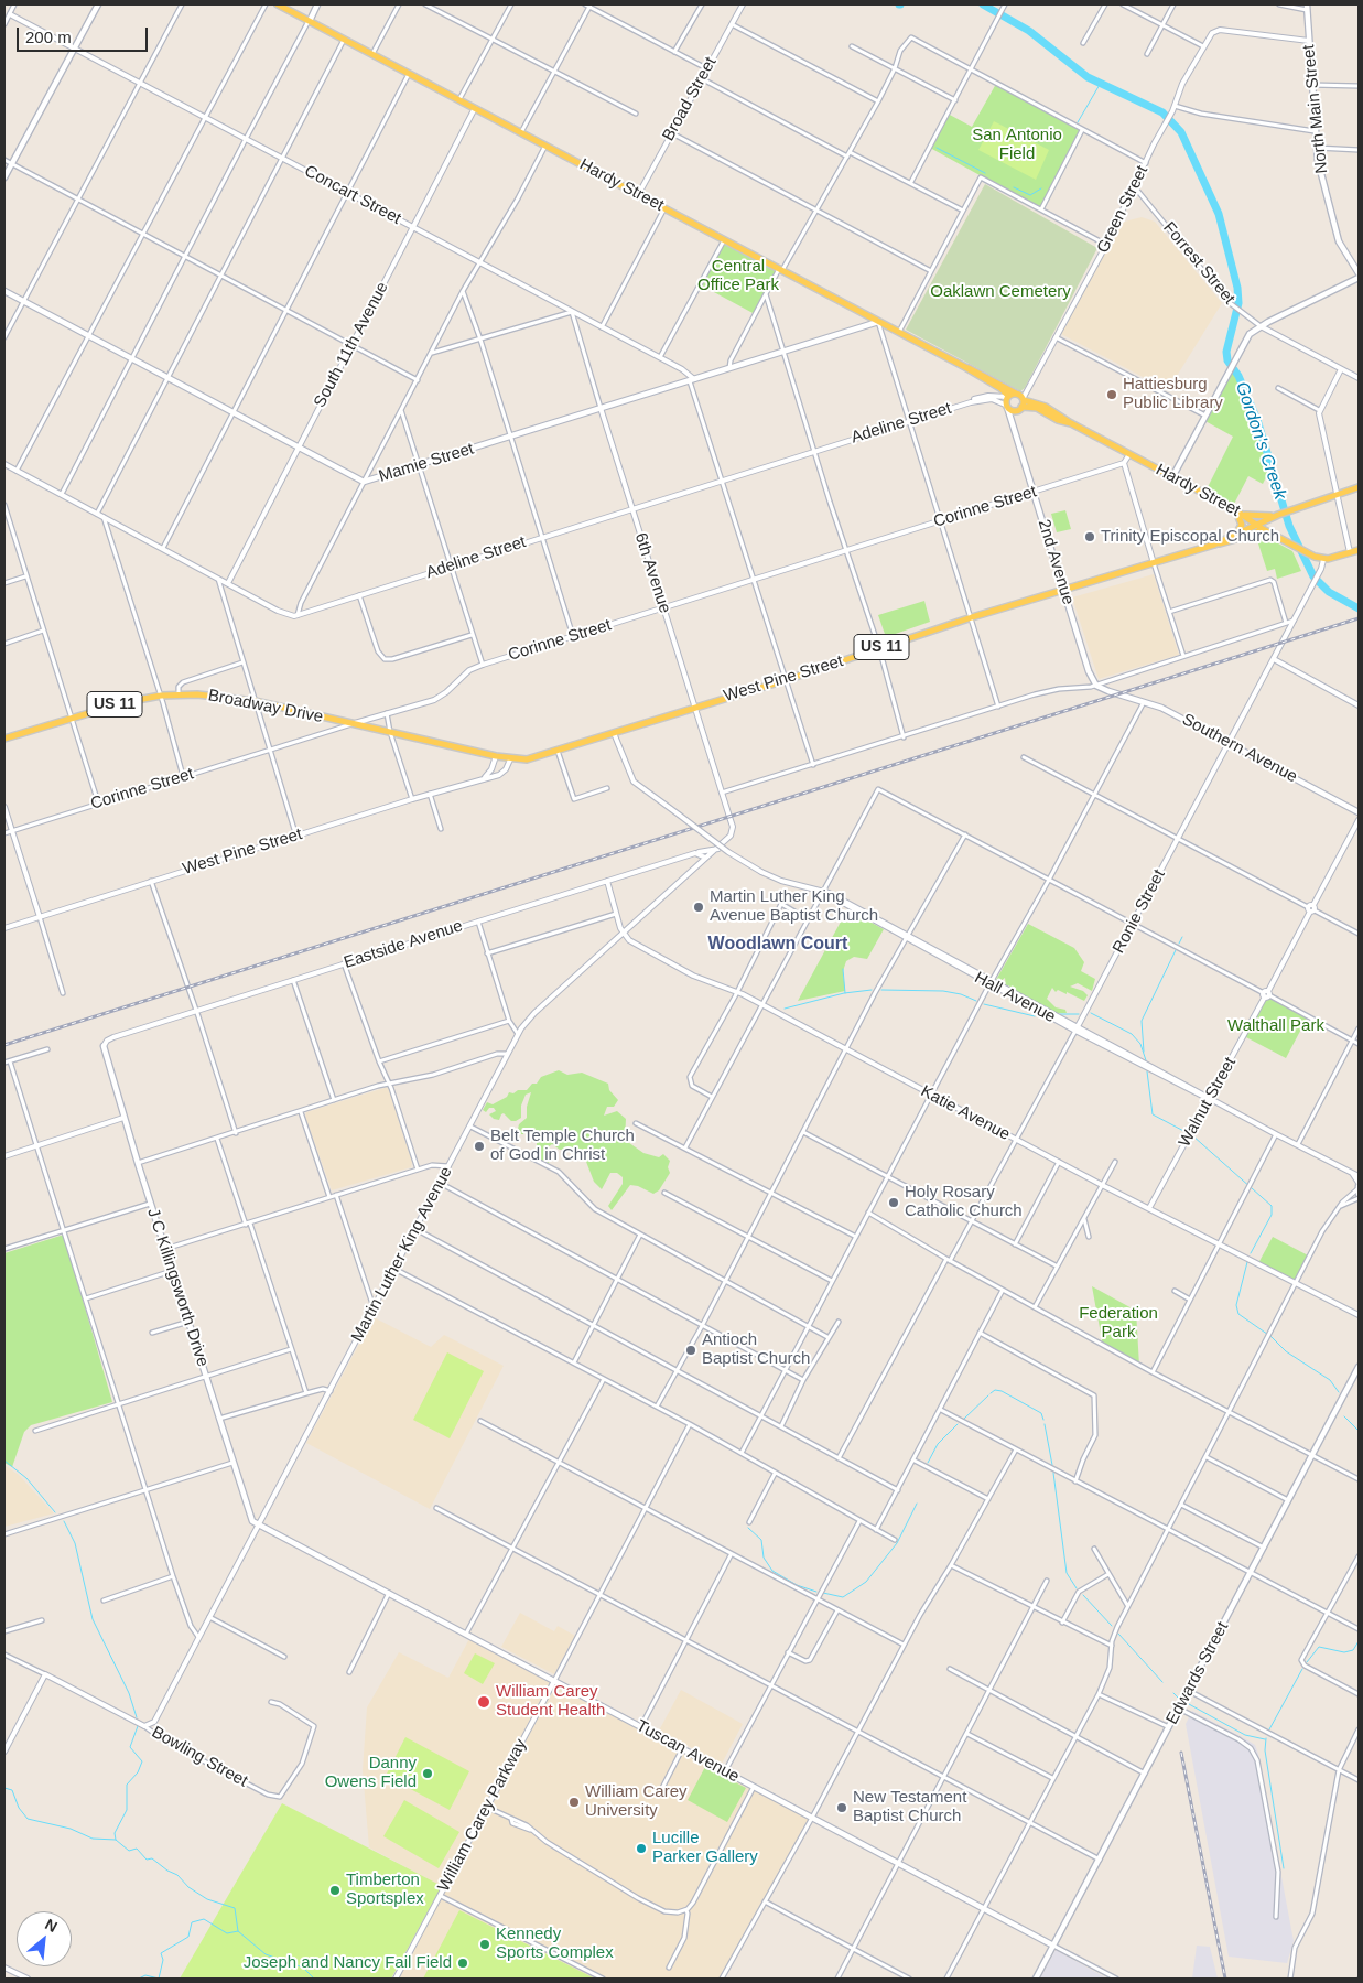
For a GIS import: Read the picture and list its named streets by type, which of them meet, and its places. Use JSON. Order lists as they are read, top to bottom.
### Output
{
  "streets": {
    "main road": [
      "North Main Street",
      "Hardy Street",
      "Mamie Street",
      "2nd Avenue",
      "US 11",
      "West Pine Street",
      "Broadway Drive",
      "Southern Avenue",
      "J C Killingsworth Drive",
      "Edwards Street",
      "Tuscan Avenue"
    ],
    "street": [
      "Broad Street",
      "Concart Street",
      "Green Street",
      "Forrest Street",
      "South 11th Avenue",
      "Adeline Street",
      "Corinne Street",
      "6th Avenue",
      "Ronie Street",
      "Eastside Avenue",
      "Hall Avenue",
      "Walnut Street",
      "Katie Avenue",
      "Martin Luther King Avenue",
      "Bowling Street",
      "William Carey Parkway"
    ]
  },
  "crossings": [
    ["Broad Street", "Hardy Street"],
    ["North Main Street", "Green Street"],
    ["Hardy Street", "Green Street"],
    ["Hardy Street", "South 11th Avenue"],
    ["Hardy Street", "Adeline Street"],
    ["Hardy Street", "Mamie Street"],
    ["Hardy Street", "West Pine Street"],
    ["Hardy Street", "Ronie Street"],
    ["Concart Street", "South 11th Avenue"],
    ["Concart Street", "Mamie Street"],
    ["Concart Street", "6th Avenue"],
    ["Green Street", "Forrest Street"],
    ["South 11th Avenue", "Mamie Street"],
    ["Adeline Street", "6th Avenue"],
    ["Mamie Street", "6th Avenue"],
    ["Corinne Street", "2nd Avenue"],
    ["Corinne Street", "6th Avenue"],
    ["Corinne Street", "Broadway Drive"],
    ["2nd Avenue", "West Pine Street"],
    ["2nd Avenue", "Southern Avenue"],
    ["6th Avenue", "West Pine Street"],
    ["6th Avenue", "Martin Luther King Avenue"],
    ["West Pine Street", "Broadway Drive"],
    ["West Pine Street", "Hall Avenue"],
    ["Southern Avenue", "Ronie Street"],
    ["Ronie Street", "Hall Avenue"],
    ["Ronie Street", "Katie Avenue"],
    ["Eastside Avenue", "Martin Luther King Avenue"],
    ["Eastside Avenue", "J C Killingsworth Drive"],
    ["Hall Avenue", "Walnut Street"],
    ["Walnut Street", "Katie Avenue"],
    ["Katie Avenue", "Martin Luther King Avenue"],
    ["Martin Luther King Avenue", "J C Killingsworth Drive"],
    ["Martin Luther King Avenue", "Tuscan Avenue"],
    ["Martin Luther King Avenue", "Bowling Street"],
    ["J C Killingsworth Drive", "Tuscan Avenue"],
    ["Edwards Street", "Tuscan Avenue"],
    ["Tuscan Avenue", "William Carey Parkway"]
  ],
  "districts": ["Woodlawn Court"],
  "water": ["Gordon's Creek"],
  "parks": [
    "San Antonio Field",
    "Central Office Park",
    "Oaklawn Cemetery",
    "Walthall Park",
    "Federation Park"
  ],
  "places": [
    "Hattiesburg Public Library",
    "Trinity Episcopal Church",
    "Martin Luther King Avenue Baptist Church",
    "Belt Temple Church of God in Christ",
    "Holy Rosary Catholic Church",
    "Antioch Baptist Church",
    "William Carey Student Health",
    "Danny Owens Field",
    "William Carey University",
    "New Testament Baptist Church",
    "Lucille Parker Gallery",
    "Timberton Sportsplex",
    "Kennedy Sports Complex",
    "Joseph and Nancy Fail Field"
  ],
  "scale_bar": "200 m",
  "north": "top right"
}
